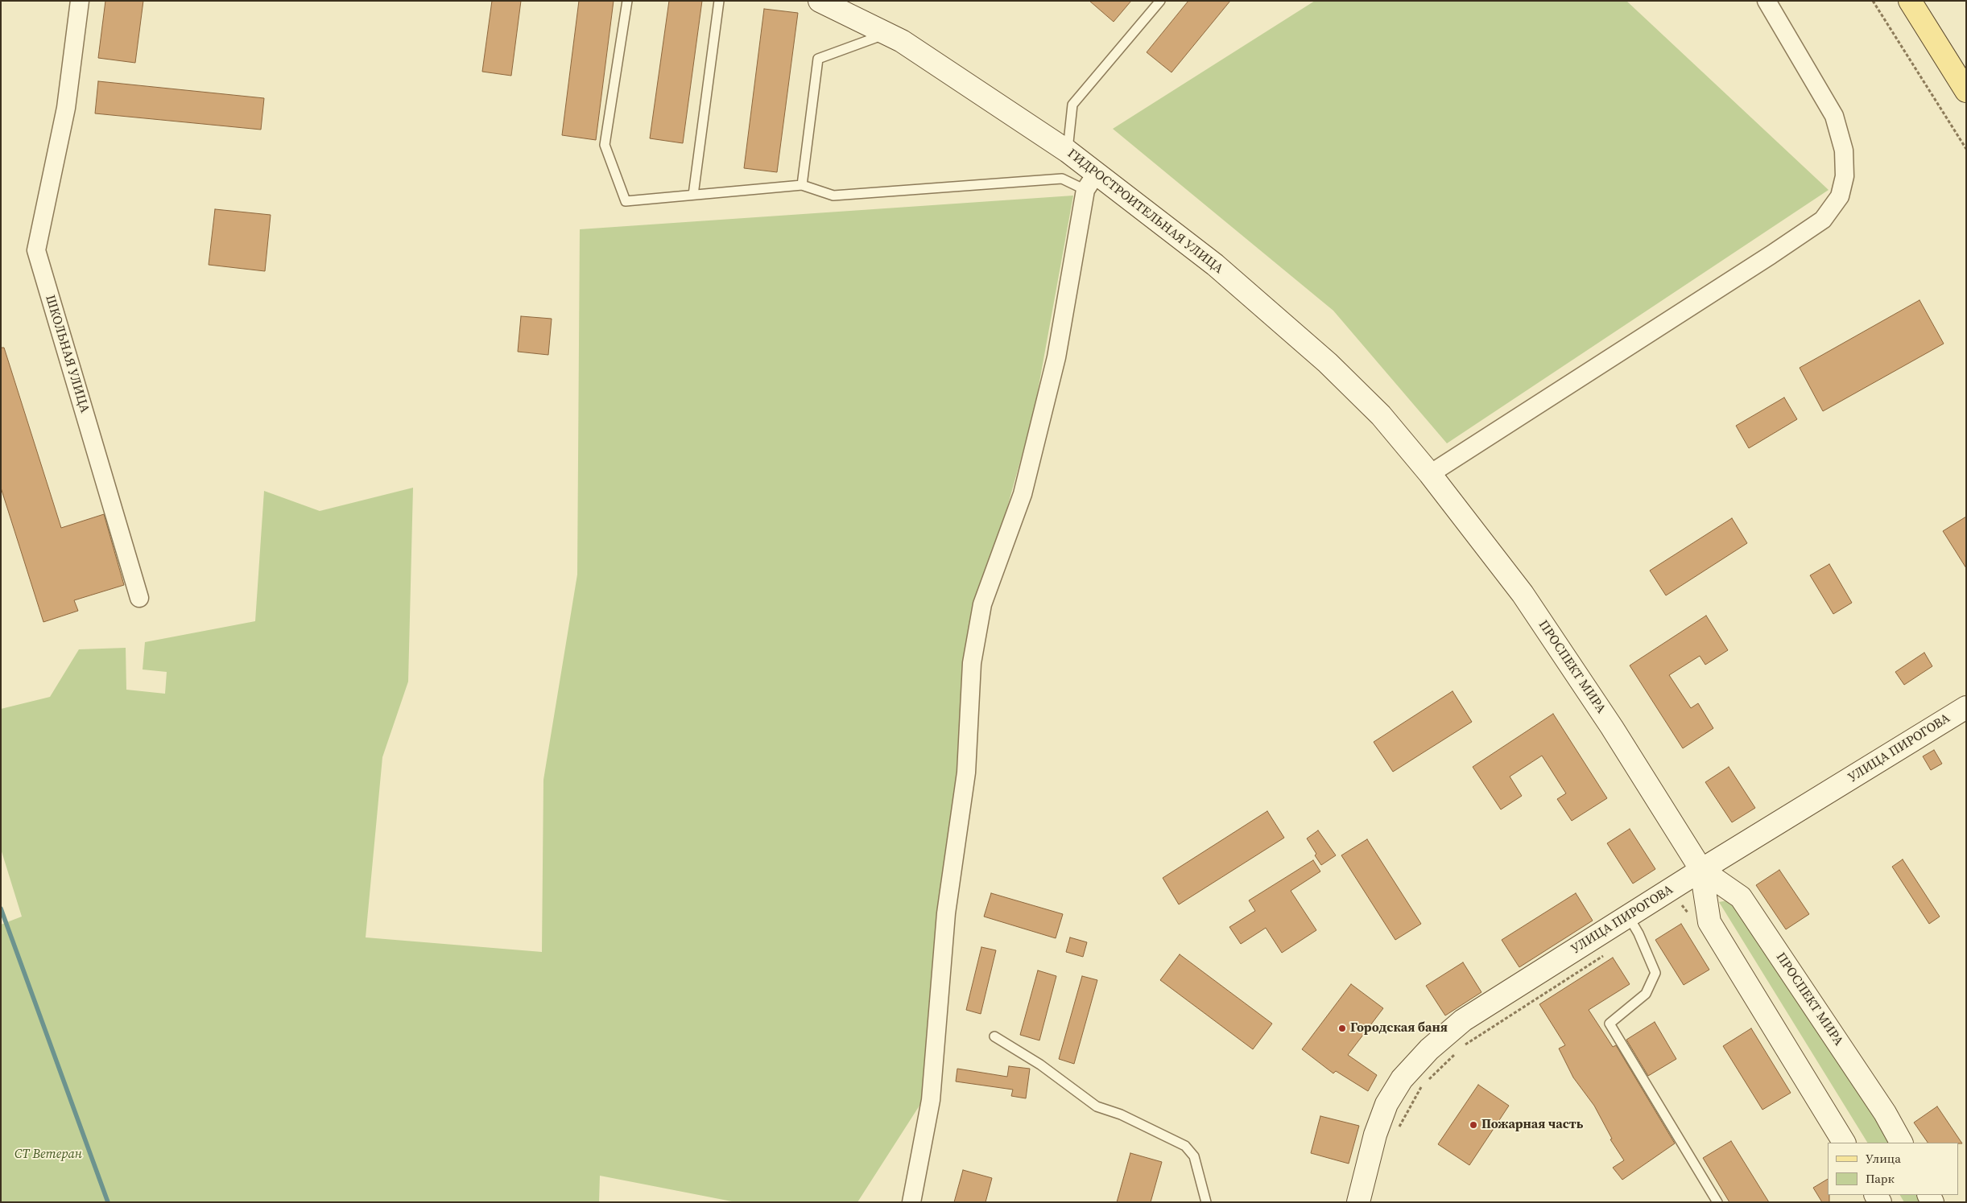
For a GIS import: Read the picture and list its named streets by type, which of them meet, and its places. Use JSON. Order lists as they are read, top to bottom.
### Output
{
  "streets": {
    "street": [
      "ГИДРОСТРОИТЕЛЬНАЯ УЛИЦА",
      "ШКОЛЬНАЯ УЛИЦА",
      "ПРОСПЕКТ МИРА",
      "УЛИЦА ПИРОГОВА"
    ]
  },
  "crossings": [
    ["ГИДРОСТРОИТЕЛЬНАЯ УЛИЦА", "ПРОСПЕКТ МИРА"],
    ["ПРОСПЕКТ МИРА", "УЛИЦА ПИРОГОВА"]
  ],
  "parks": ["СТ Ветеран"],
  "places": ["Городская баня", "Пожарная часть"],
  "legend": ["Улица", "Парк"]
}
